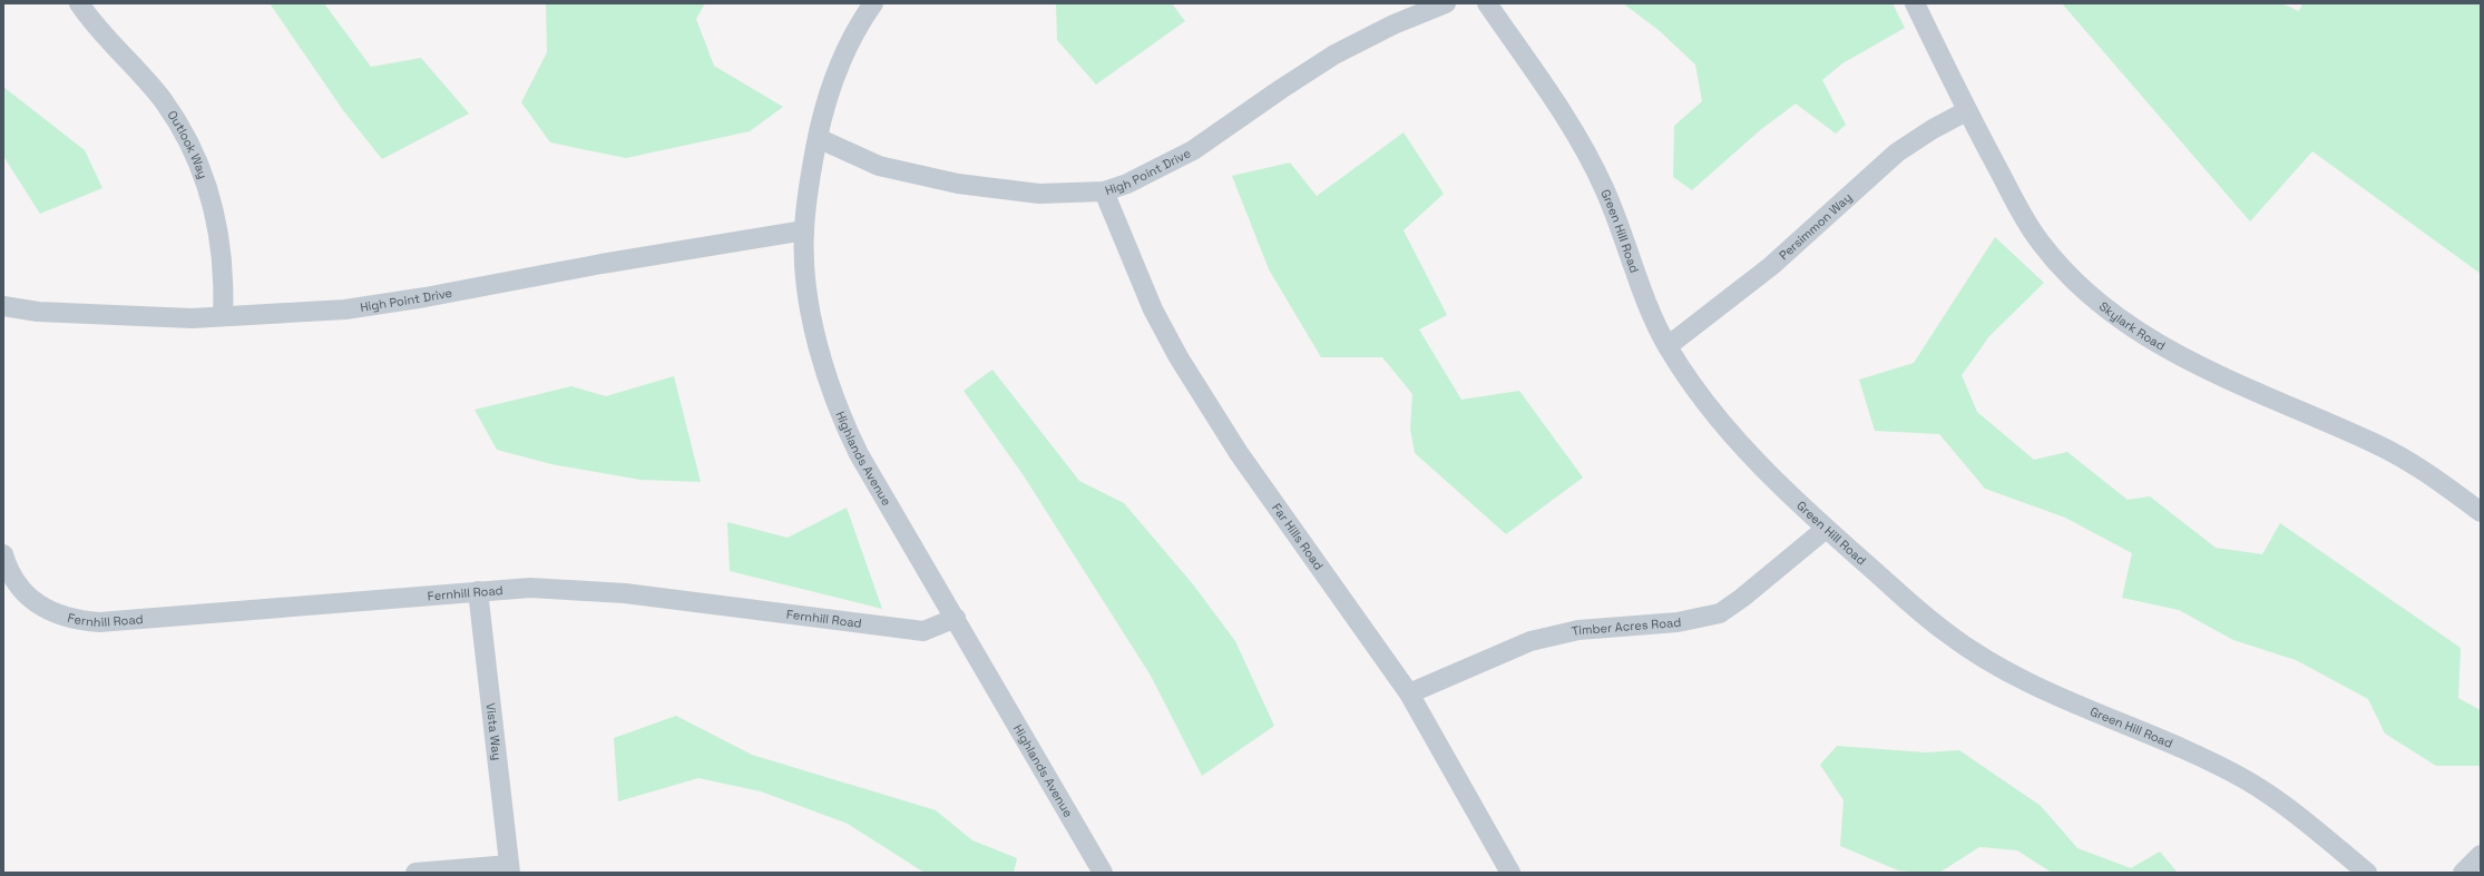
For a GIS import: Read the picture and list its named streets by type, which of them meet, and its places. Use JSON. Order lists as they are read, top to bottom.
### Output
{
  "streets": {
    "street": [
      "Outlook Way",
      "High Point Drive",
      "Persimmon Way",
      "Green Hill Road",
      "Skylark Road",
      "Highlands Avenue",
      "Far Hills Road",
      "Fernhill Road",
      "Timber Acres Road",
      "Vista Way"
    ]
  },
  "crossings": [
    ["Outlook Way", "High Point Drive"],
    ["High Point Drive", "Highlands Avenue"],
    ["High Point Drive", "Far Hills Road"],
    ["Persimmon Way", "Green Hill Road"],
    ["Persimmon Way", "Skylark Road"],
    ["Green Hill Road", "Timber Acres Road"],
    ["Highlands Avenue", "Fernhill Road"],
    ["Far Hills Road", "Timber Acres Road"],
    ["Fernhill Road", "Vista Way"]
  ]
}
